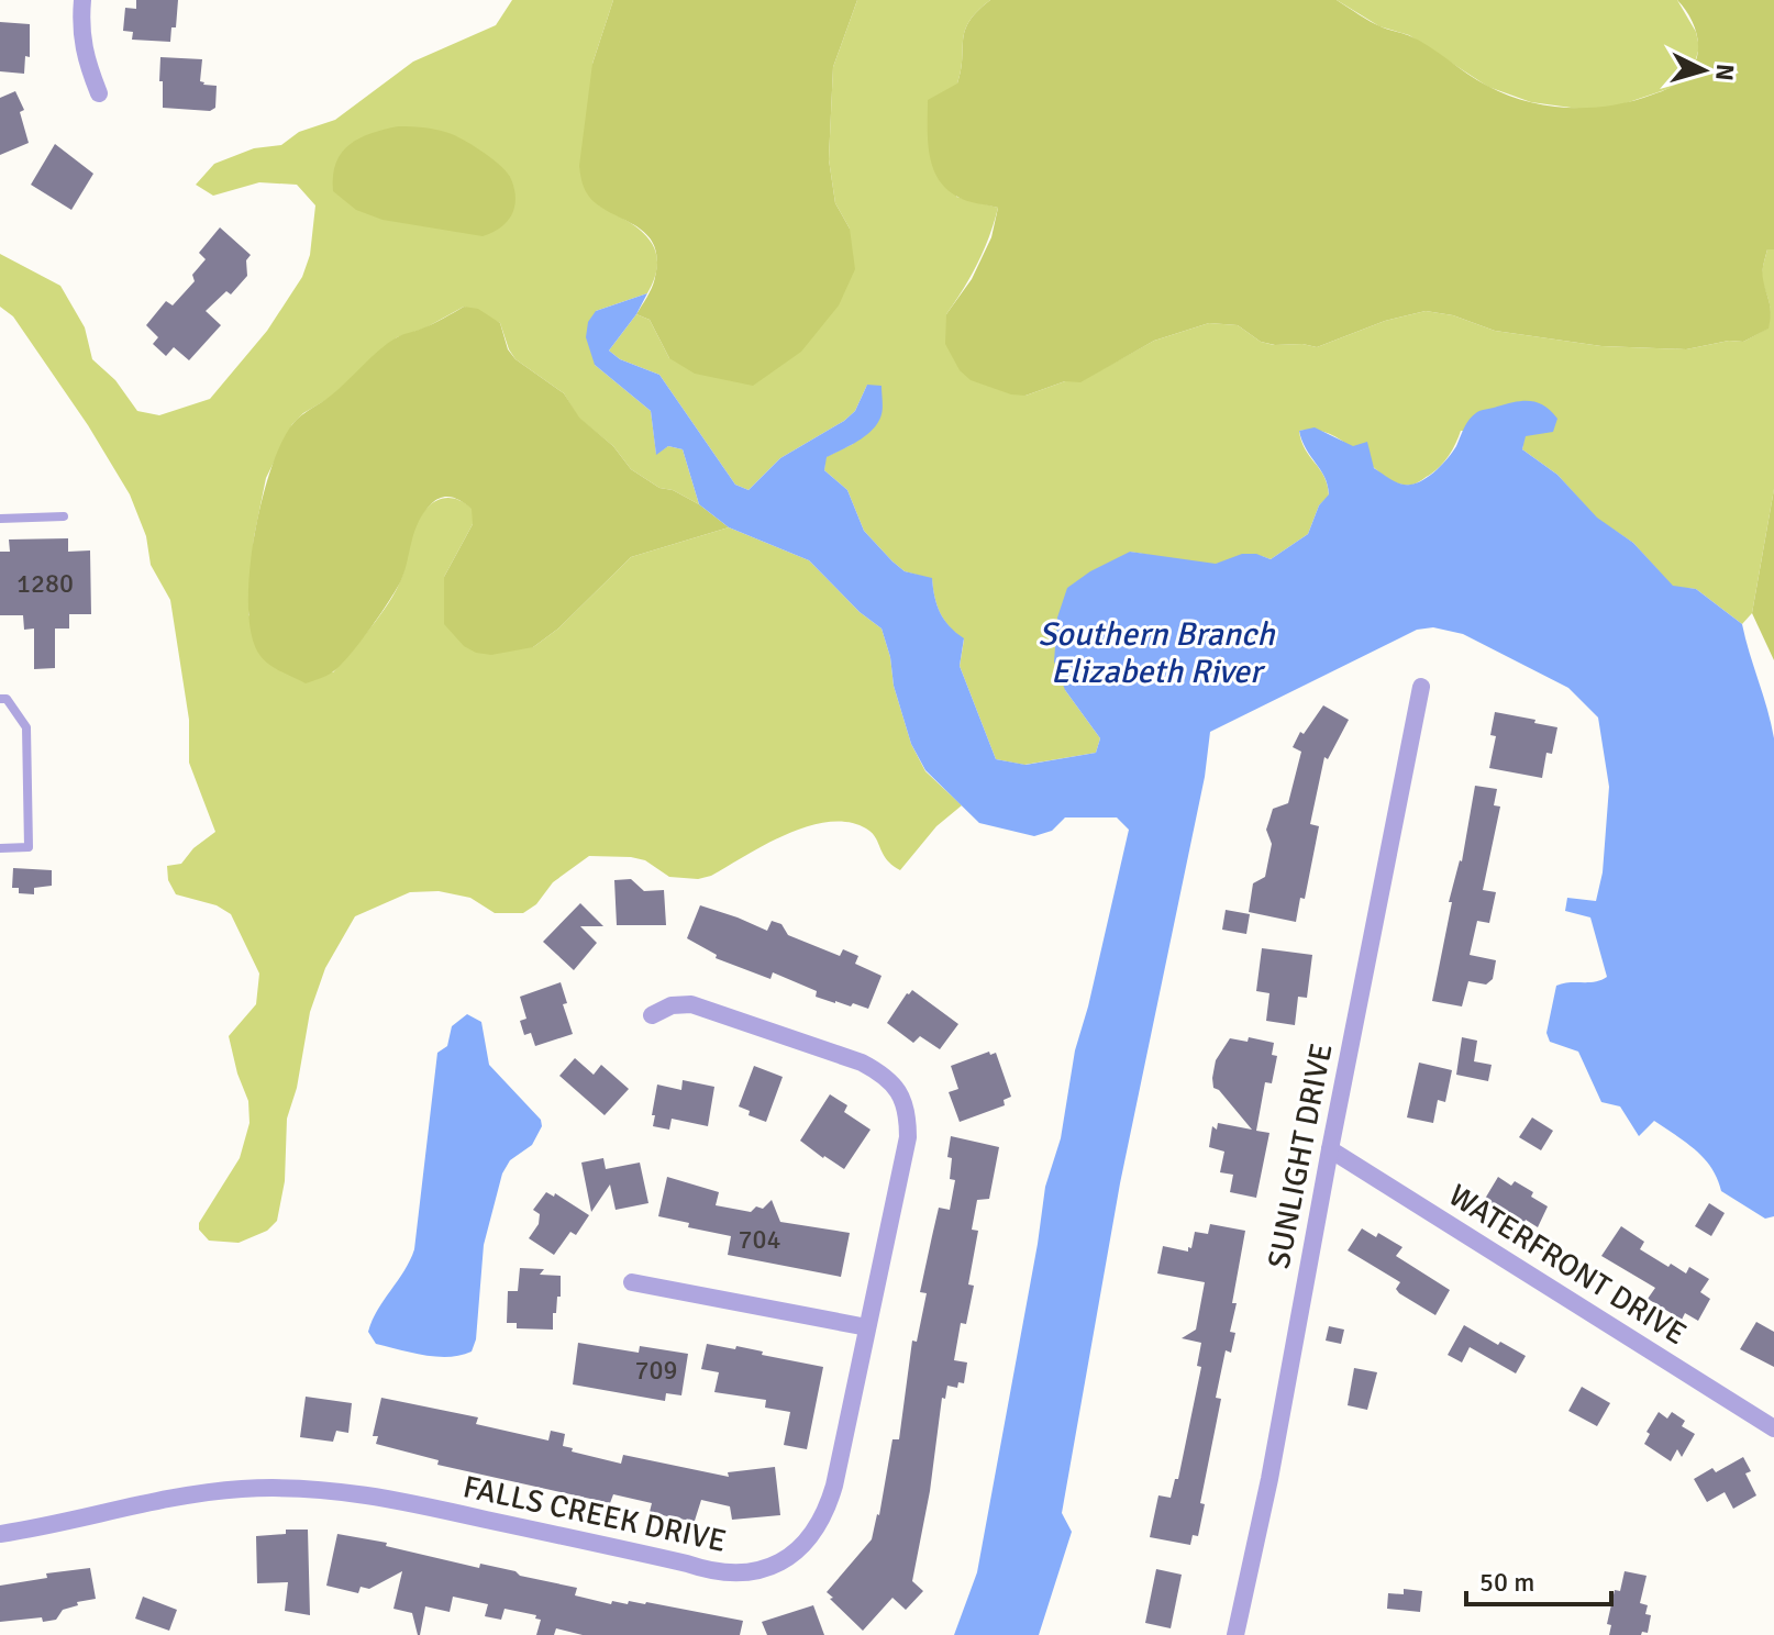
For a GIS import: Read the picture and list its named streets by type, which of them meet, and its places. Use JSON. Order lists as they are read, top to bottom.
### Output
{
  "streets": {
    "street": ["SUNLIGHT DRIVE", "WATERFRONT DRIVE", "FALLS CREEK DRIVE"]
  },
  "crossings": [
    ["SUNLIGHT DRIVE", "WATERFRONT DRIVE"]
  ],
  "water": ["Southern Branch Elizabeth River"],
  "house_numbers": ["1280", "704", "709"],
  "scale_bar": "50 m",
  "north": "right"
}
